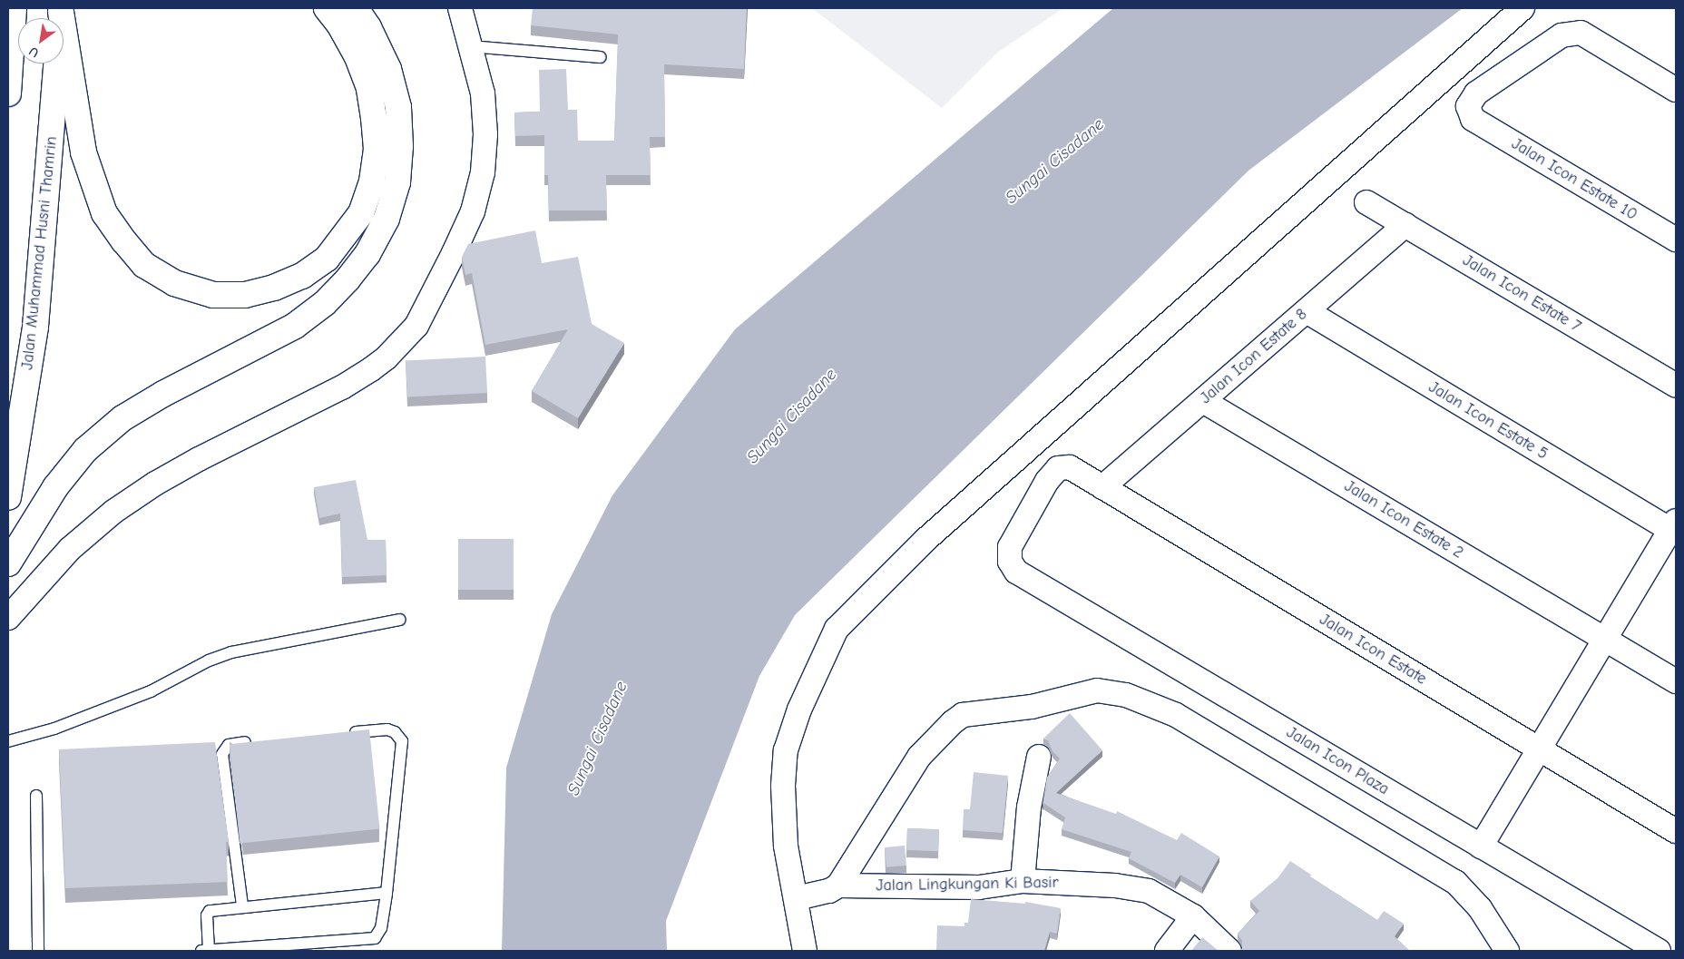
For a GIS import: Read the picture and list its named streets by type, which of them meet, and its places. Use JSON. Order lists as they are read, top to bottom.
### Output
{
  "streets": {
    "main road": ["Jalan Muhammad Husni Thamrin"],
    "street": [
      "Jalan Icon Estate 10",
      "Jalan Icon Estate 7",
      "Jalan Icon Estate 8",
      "Jalan Icon Estate 5",
      "Jalan Icon Estate 2",
      "Jalan Icon Estate",
      "Jalan Icon Plaza",
      "Jalan Lingkungan Ki Basir"
    ]
  },
  "crossings": [
    ["Jalan Icon Estate 7", "Jalan Icon Estate 8"],
    ["Jalan Icon Estate 8", "Jalan Icon Estate 5"],
    ["Jalan Icon Estate 8", "Jalan Icon Estate 2"],
    ["Jalan Icon Estate 8", "Jalan Icon Estate"],
    ["Jalan Icon Estate", "Jalan Icon Plaza"]
  ],
  "water": ["Sungai Cisadane"],
  "north": "bottom left"
}
